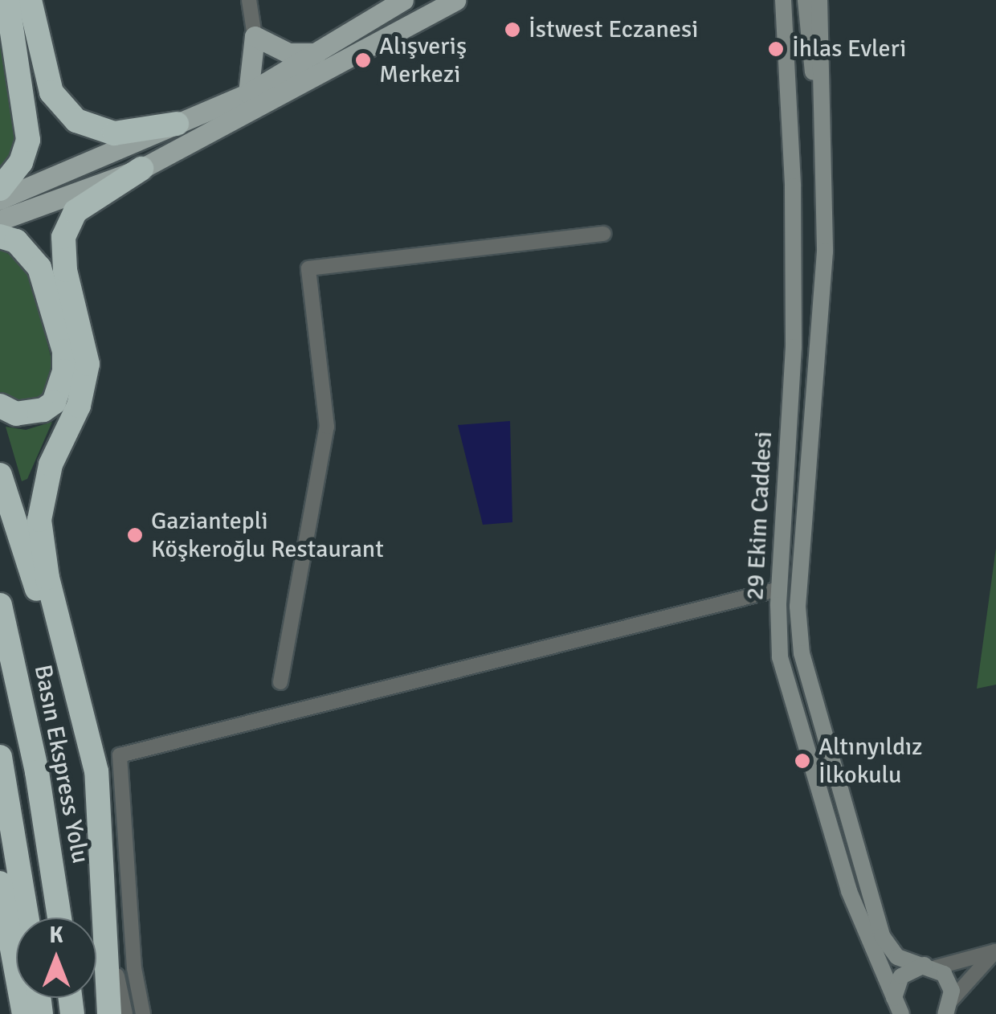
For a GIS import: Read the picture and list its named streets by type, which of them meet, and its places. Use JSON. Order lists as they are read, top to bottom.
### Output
{
  "streets": {
    "highway": ["Basın Ekspress Yolu"],
    "main road": ["29 Ekim Caddesi"]
  },
  "places": [
    "İstwest Eczanesi",
    "İhlas Evleri",
    "Alışveriş Merkezi",
    "Gaziantepli Köşkeroğlu Restaurant",
    "Altınyıldız İlkokulu"
  ],
  "north": "top"
}
